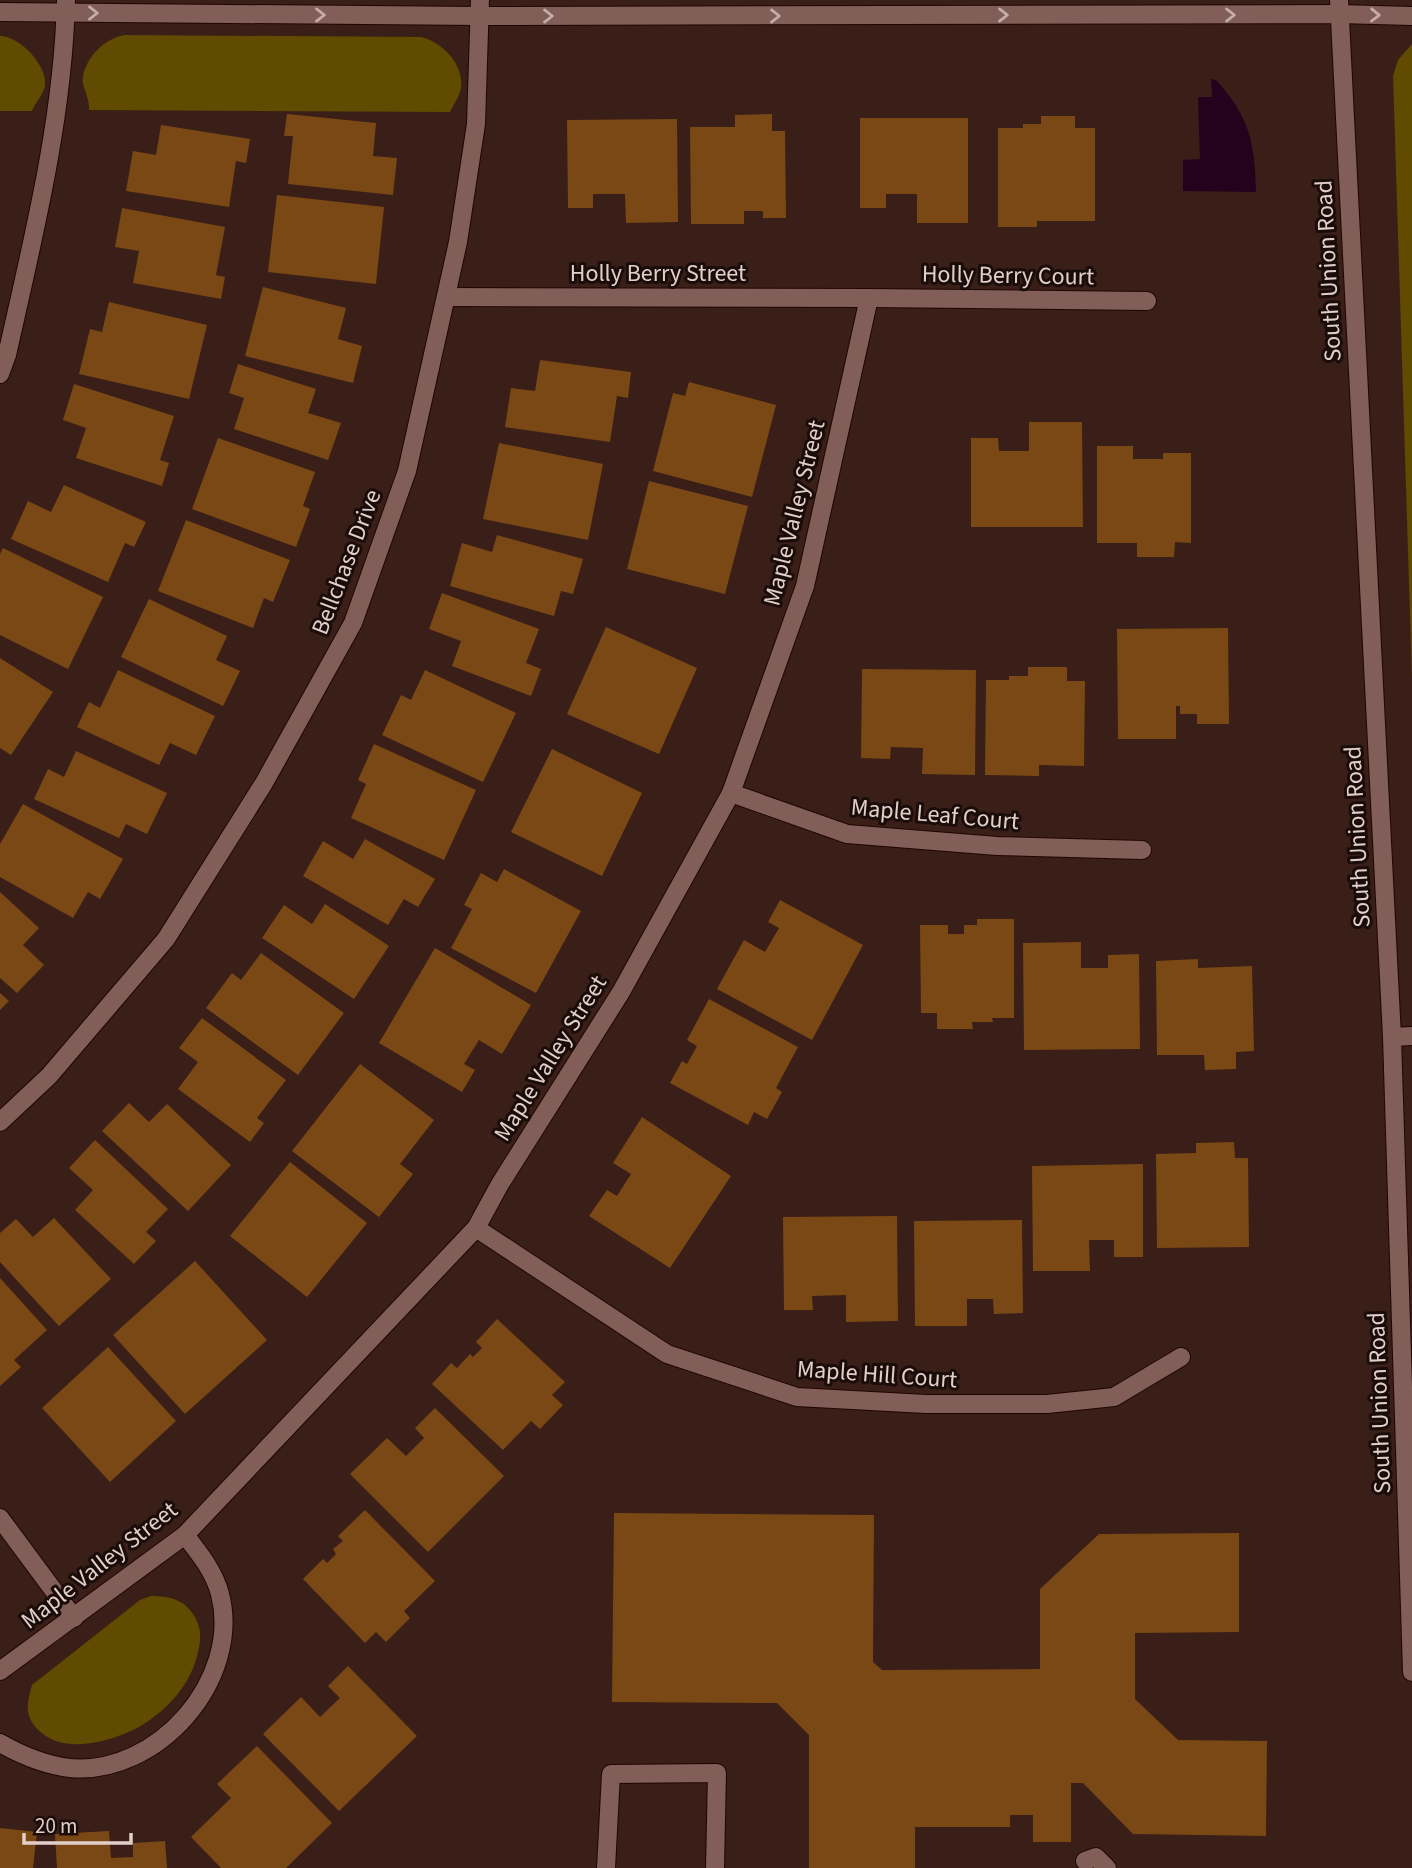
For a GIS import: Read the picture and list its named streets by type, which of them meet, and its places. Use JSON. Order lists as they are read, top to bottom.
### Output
{
  "streets": {
    "street": [
      "South Union Road",
      "Holly Berry Street",
      "Holly Berry Court",
      "Maple Valley Street",
      "Bellchase Drive",
      "Maple Leaf Court",
      "Maple Hill Court"
    ]
  },
  "crossings": [
    ["Holly Berry Street", "Holly Berry Court"],
    ["Holly Berry Street", "Maple Valley Street"],
    ["Holly Berry Street", "Bellchase Drive"],
    ["Holly Berry Court", "Maple Valley Street"],
    ["Maple Valley Street", "Maple Leaf Court"],
    ["Maple Valley Street", "Maple Hill Court"]
  ],
  "scale_bar": "20 m"
}
